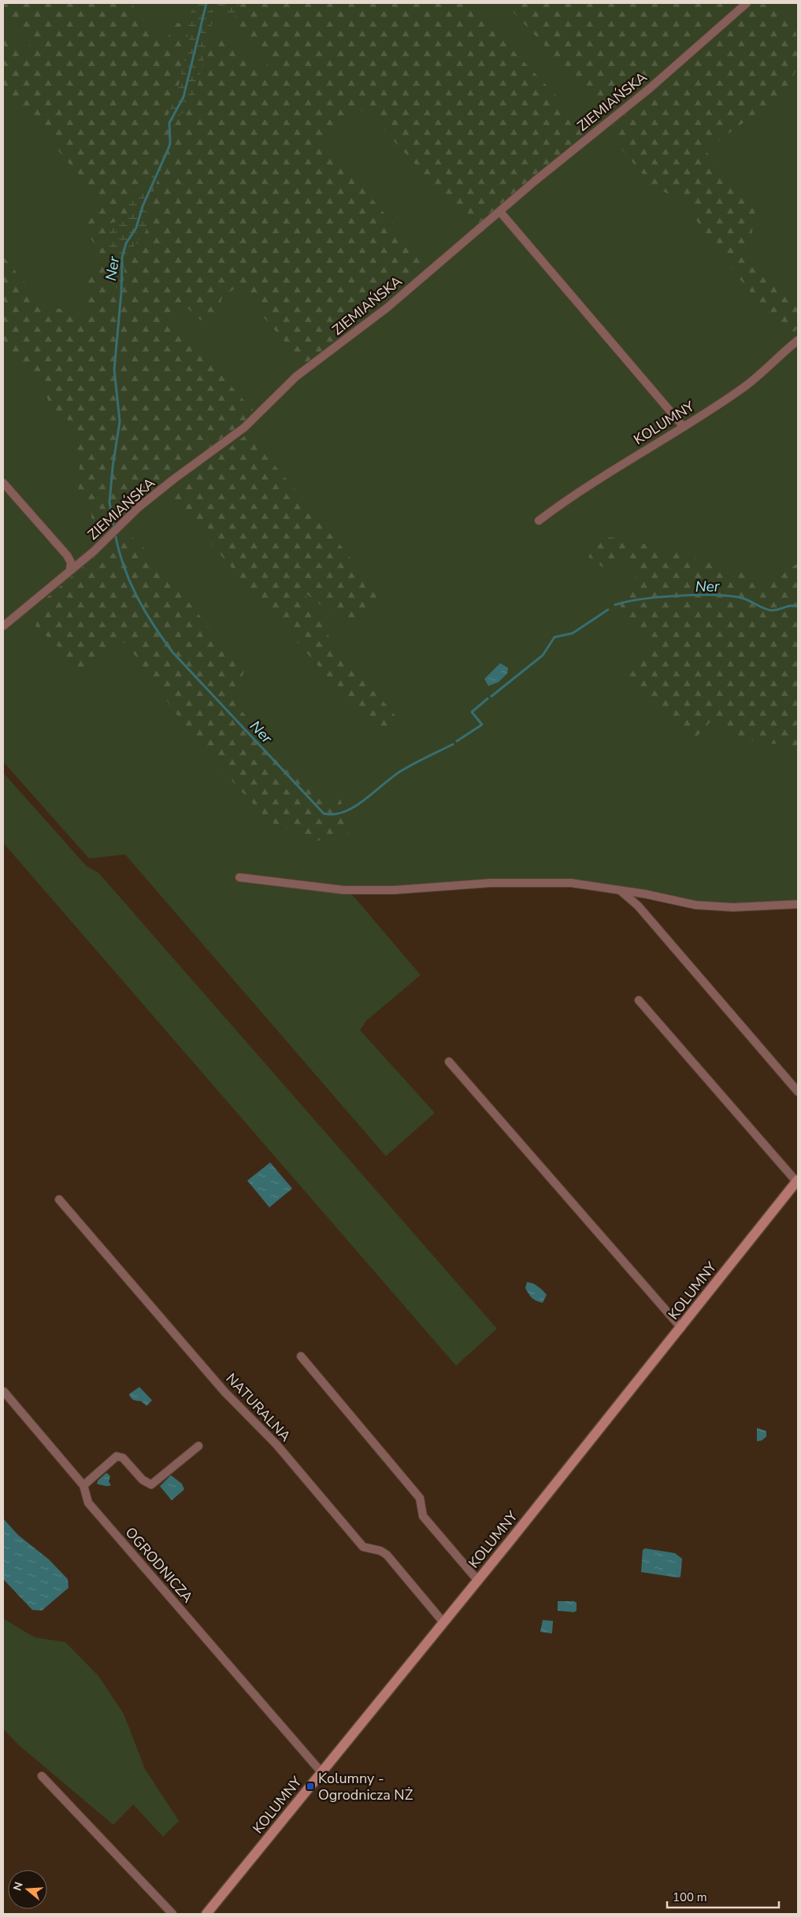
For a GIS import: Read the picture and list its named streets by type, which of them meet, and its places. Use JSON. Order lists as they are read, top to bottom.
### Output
{
  "streets": {
    "street": [
      "ZIEMIAŃSKA",
      "KOLUMNY",
      "NATURALNA",
      "OGRODNICZA"
    ]
  },
  "crossings": [
    ["KOLUMNY", "NATURALNA"],
    ["KOLUMNY", "OGRODNICZA"]
  ],
  "water": ["Ner"],
  "places": {
    "transit": ["Kolumny - Ogrodnicza NŻ"]
  },
  "scale_bar": "100 m",
  "north": "left"
}
